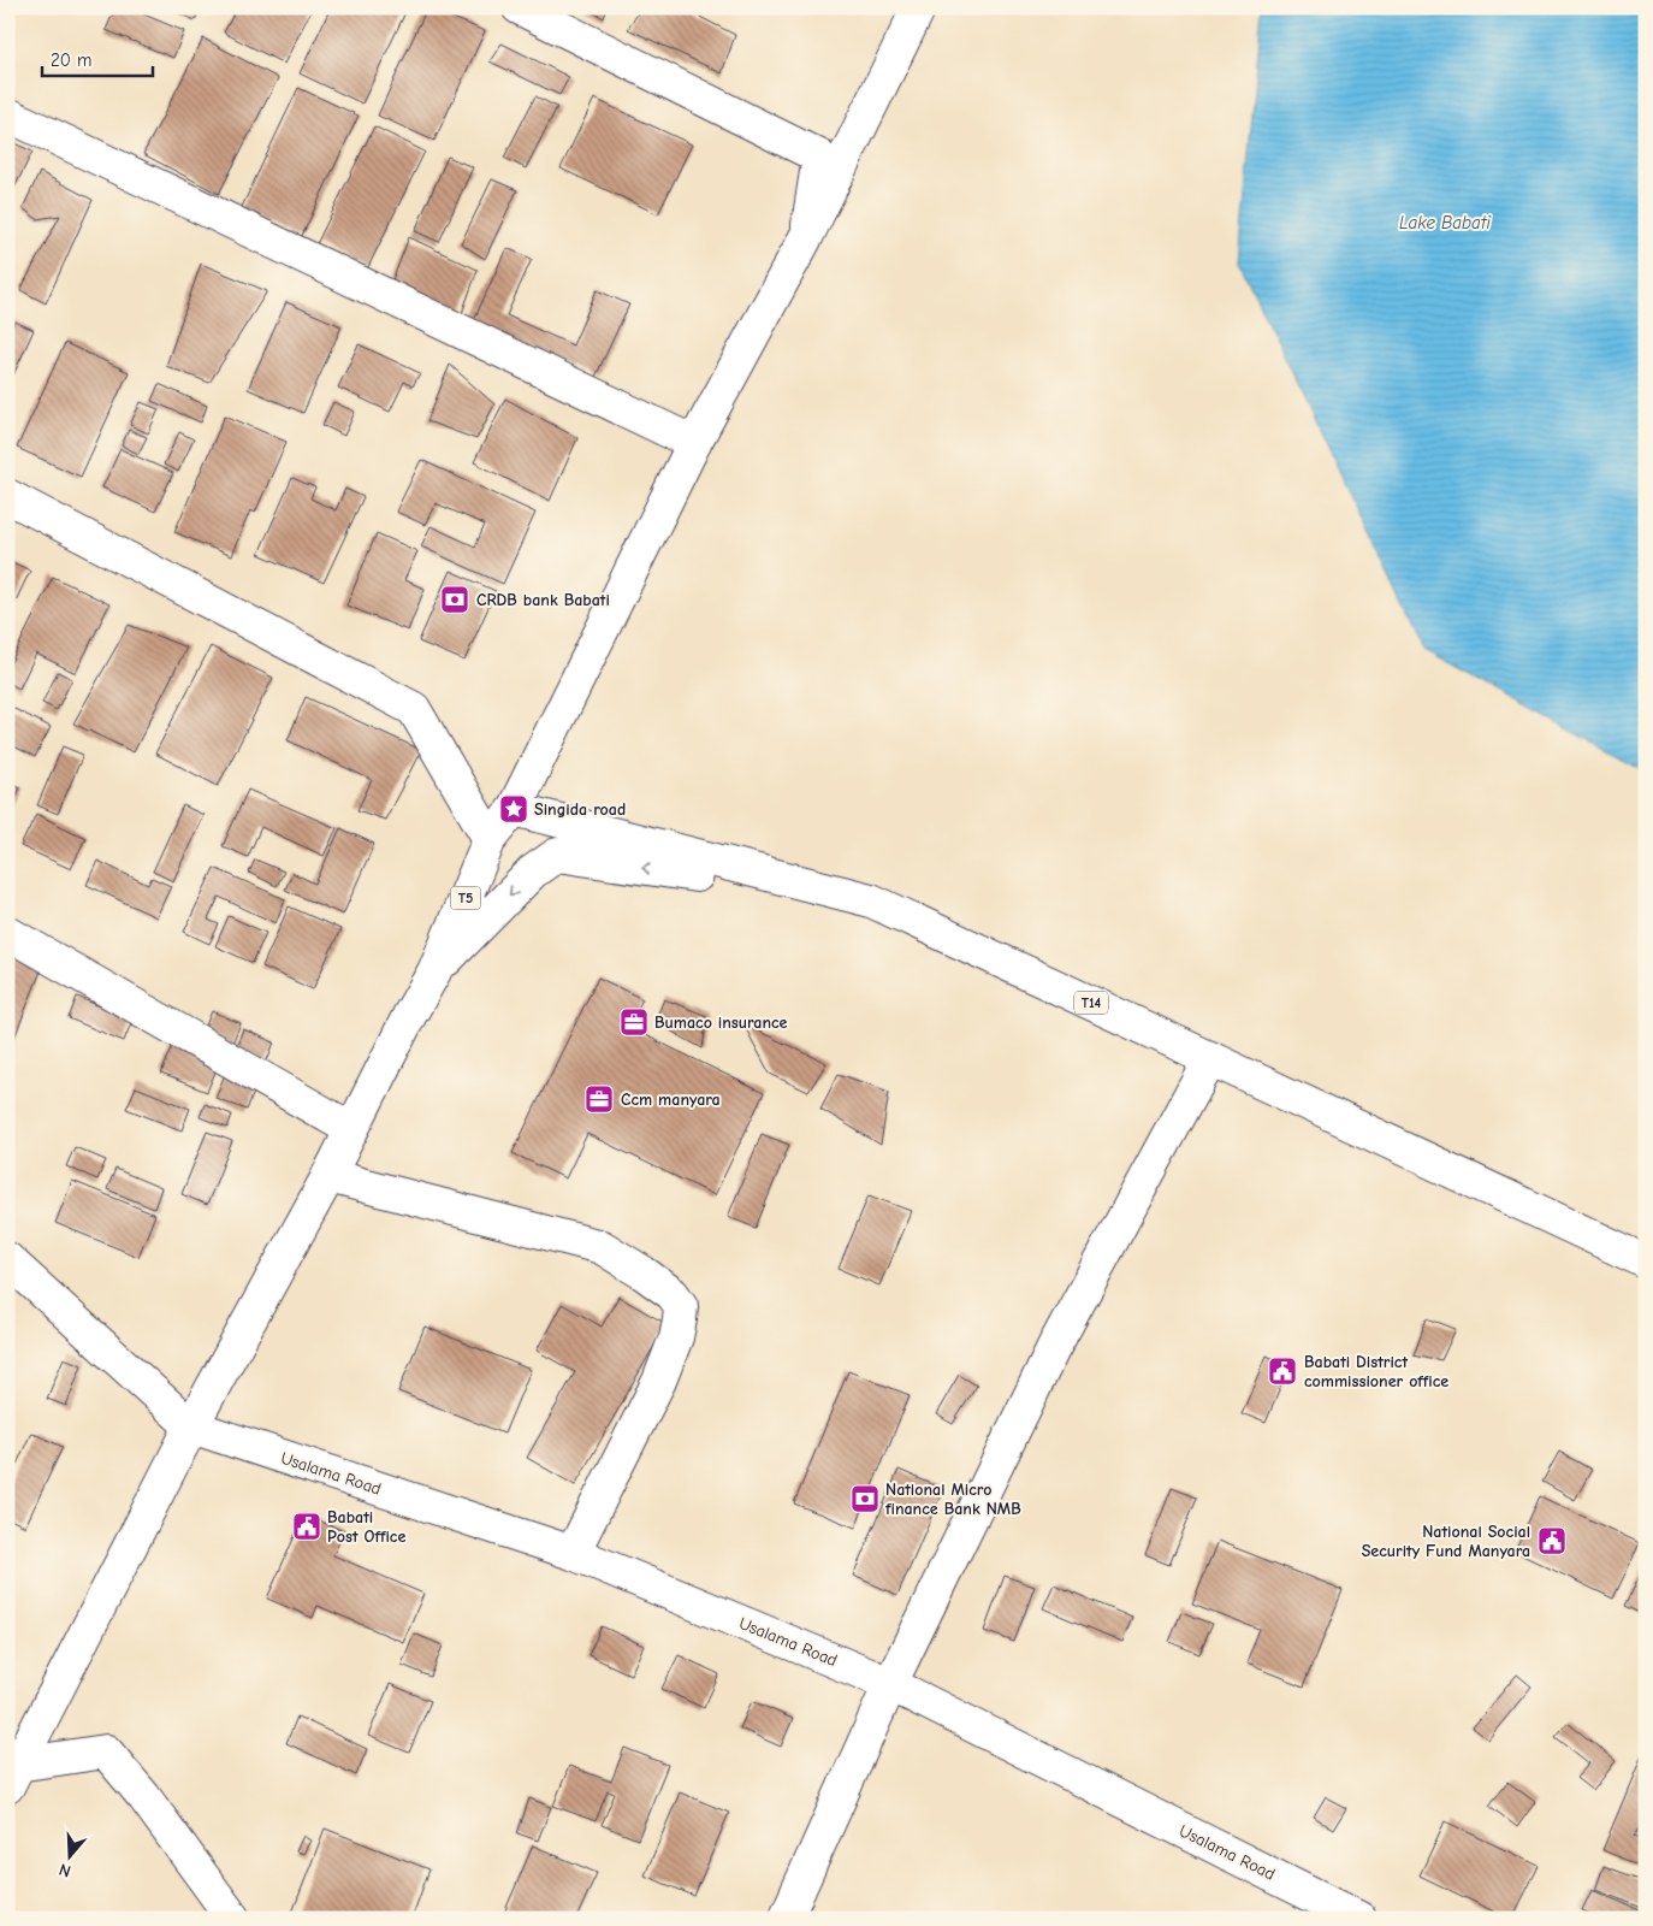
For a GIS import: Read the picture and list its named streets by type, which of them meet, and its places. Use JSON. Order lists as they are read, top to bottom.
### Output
{
  "streets": {
    "main road": ["T5", "T14", "Usalama Road"]
  },
  "crossings": [
    ["T5", "T14"],
    ["T5", "Usalama Road"]
  ],
  "water": ["Lake Babati"],
  "places": {
    "bank": ["CRDB bank Babati", "National Micro finance Bank NMB"],
    "place": ["Singida road"],
    "office": ["Bumaco insurance", "Ccm manyara"],
    "public building": ["Babati District commissioner office", "Babati Post Office", "National Social Security Fund Manyara"]
  },
  "scale_bar": "20 m",
  "north": "bottom"
}
